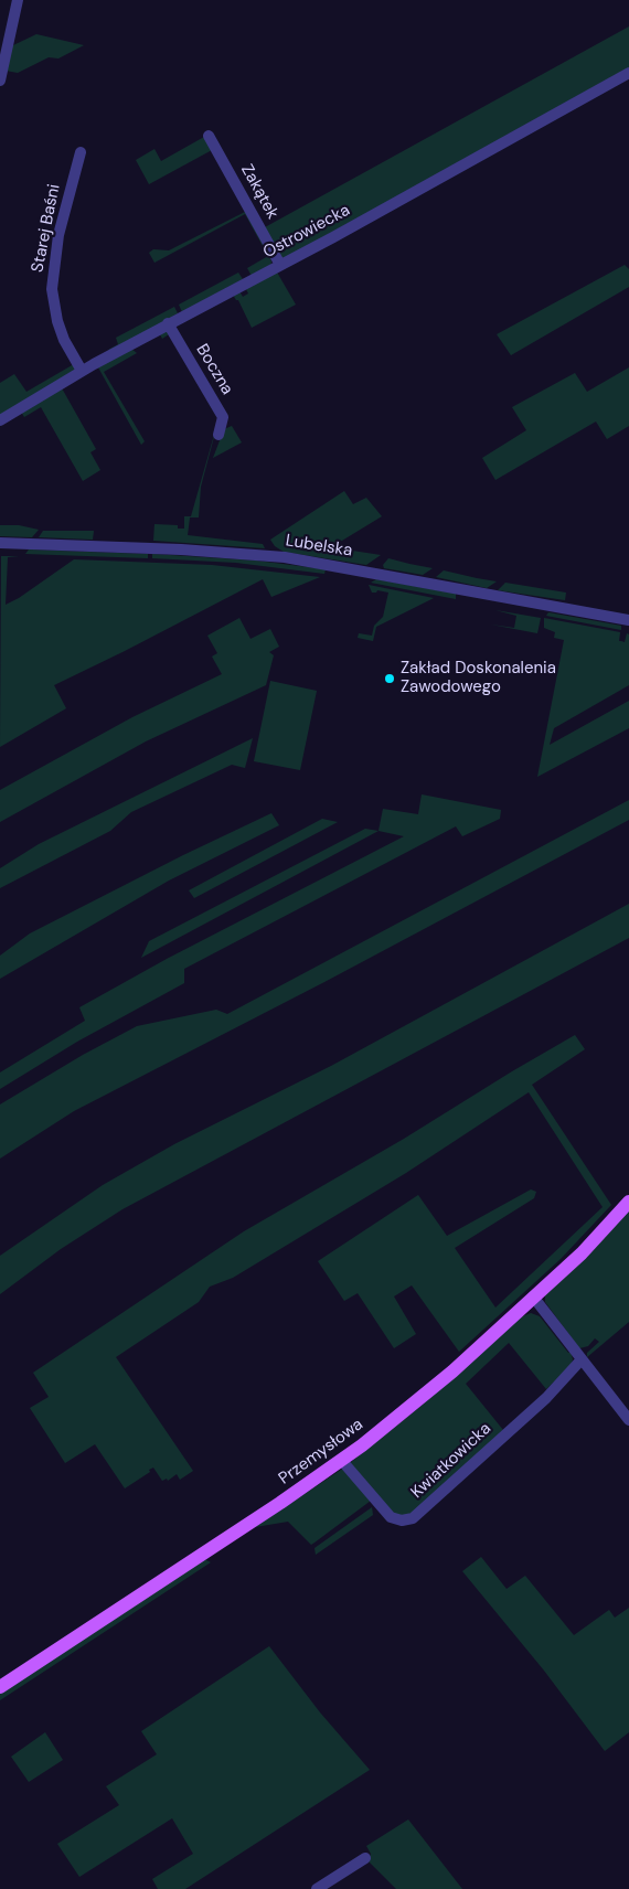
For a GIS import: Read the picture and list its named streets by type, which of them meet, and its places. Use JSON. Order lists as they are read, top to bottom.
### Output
{
  "streets": {
    "main road": ["Przemysłowa"],
    "street": [
      "Zakątek",
      "Starej Baśni",
      "Ostrowiecka",
      "Boczna",
      "Lubelska",
      "Kwiatkowicka"
    ]
  },
  "crossings": [
    ["Zakątek", "Ostrowiecka"],
    ["Starej Baśni", "Ostrowiecka"],
    ["Ostrowiecka", "Boczna"],
    ["Przemysłowa", "Kwiatkowicka"]
  ],
  "places": ["Zakład Doskonalenia Zawodowego"]
}
